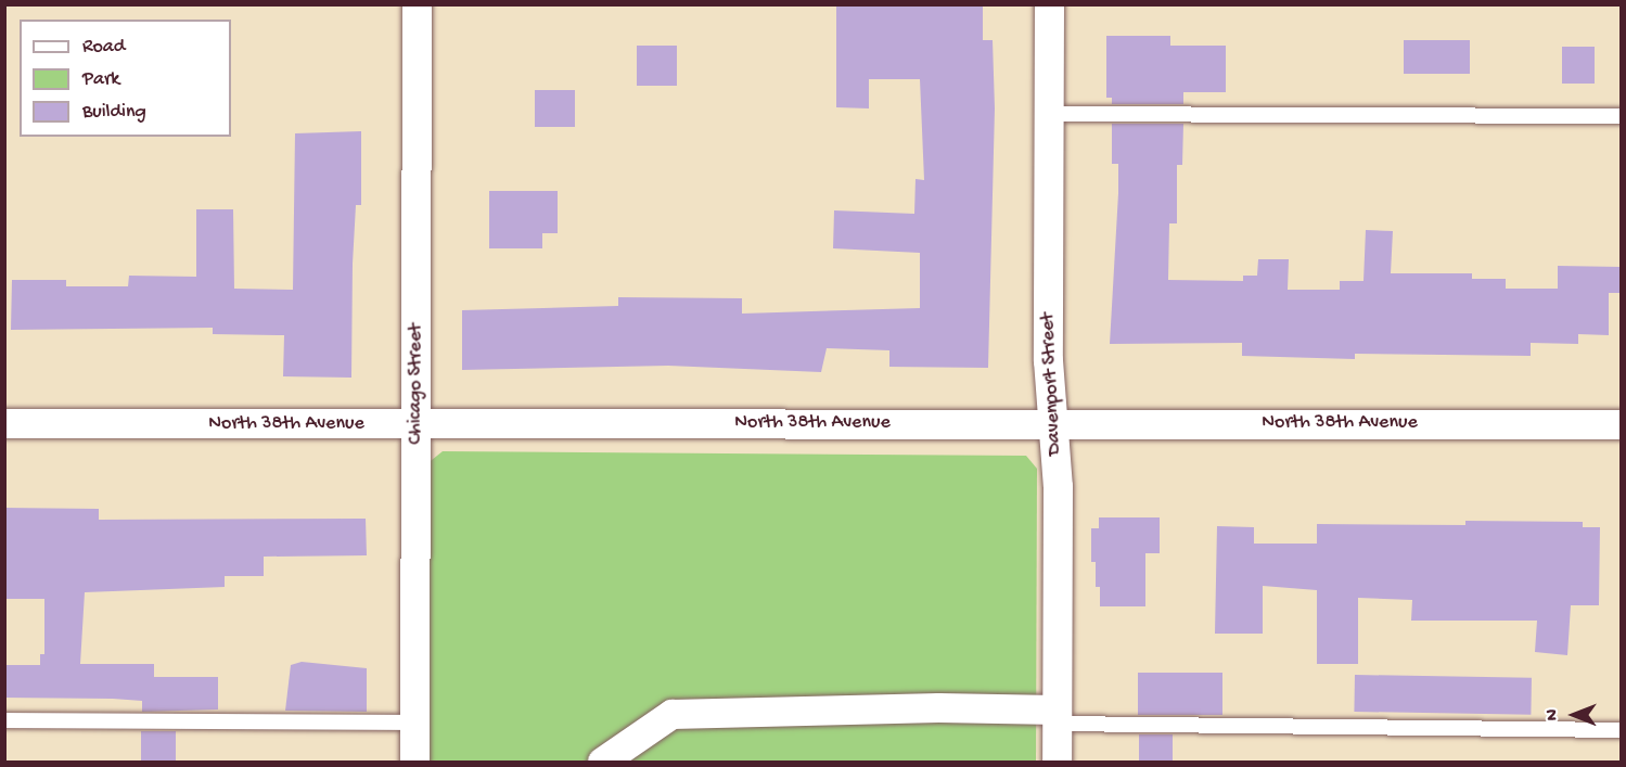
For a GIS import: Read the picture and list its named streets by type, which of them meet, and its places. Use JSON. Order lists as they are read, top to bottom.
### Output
{
  "streets": {
    "street": ["Chicago Street", "Davenport Street", "North 38th Avenue"]
  },
  "crossings": [
    ["Chicago Street", "North 38th Avenue"],
    ["Davenport Street", "North 38th Avenue"]
  ],
  "legend": ["Road", "Park", "Building"],
  "north": "left"
}
